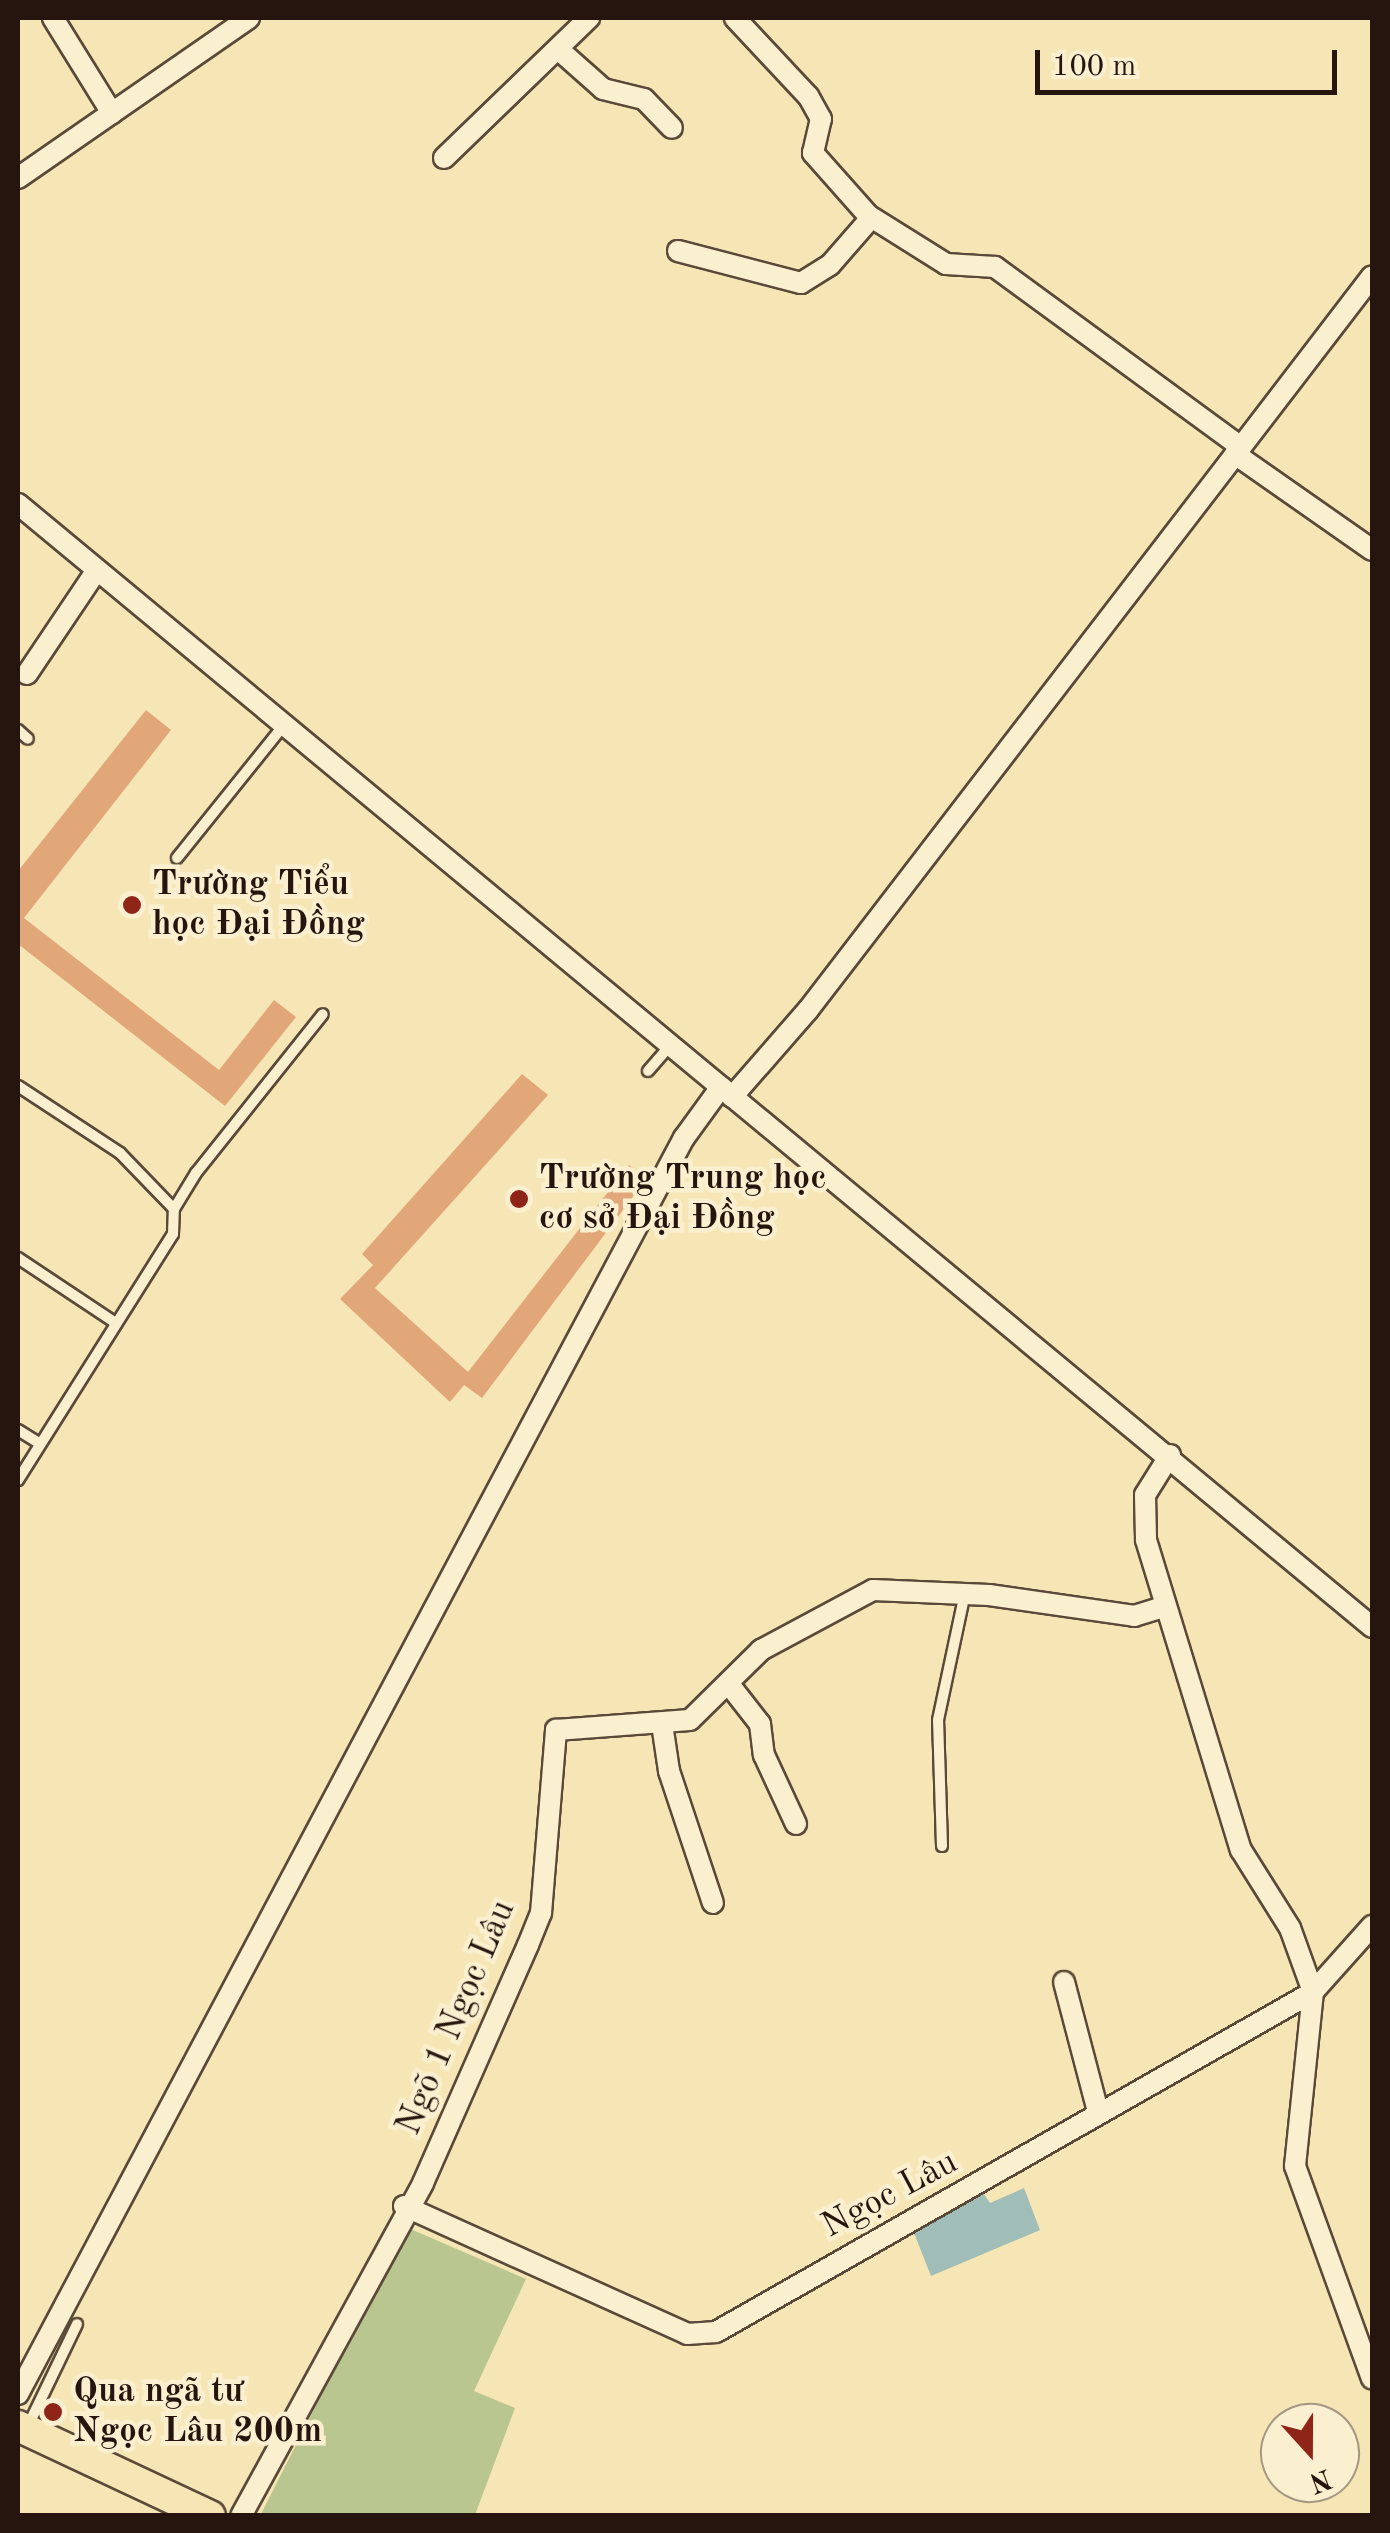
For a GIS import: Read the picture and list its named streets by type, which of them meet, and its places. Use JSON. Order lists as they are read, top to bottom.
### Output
{
  "streets": {
    "street": ["Ngõ 1 Ngọc Lâu", "Ngọc Lâu"]
  },
  "crossings": [
    ["Ngõ 1 Ngọc Lâu", "Ngọc Lâu"]
  ],
  "places": ["Trường Tiểu học Đại Đồng", "Trường Trung học cơ sở Đại Đồng", "Qua ngã tư Ngọc Lâu 200m"],
  "scale_bar": "100 m",
  "north": "bottom"
}
